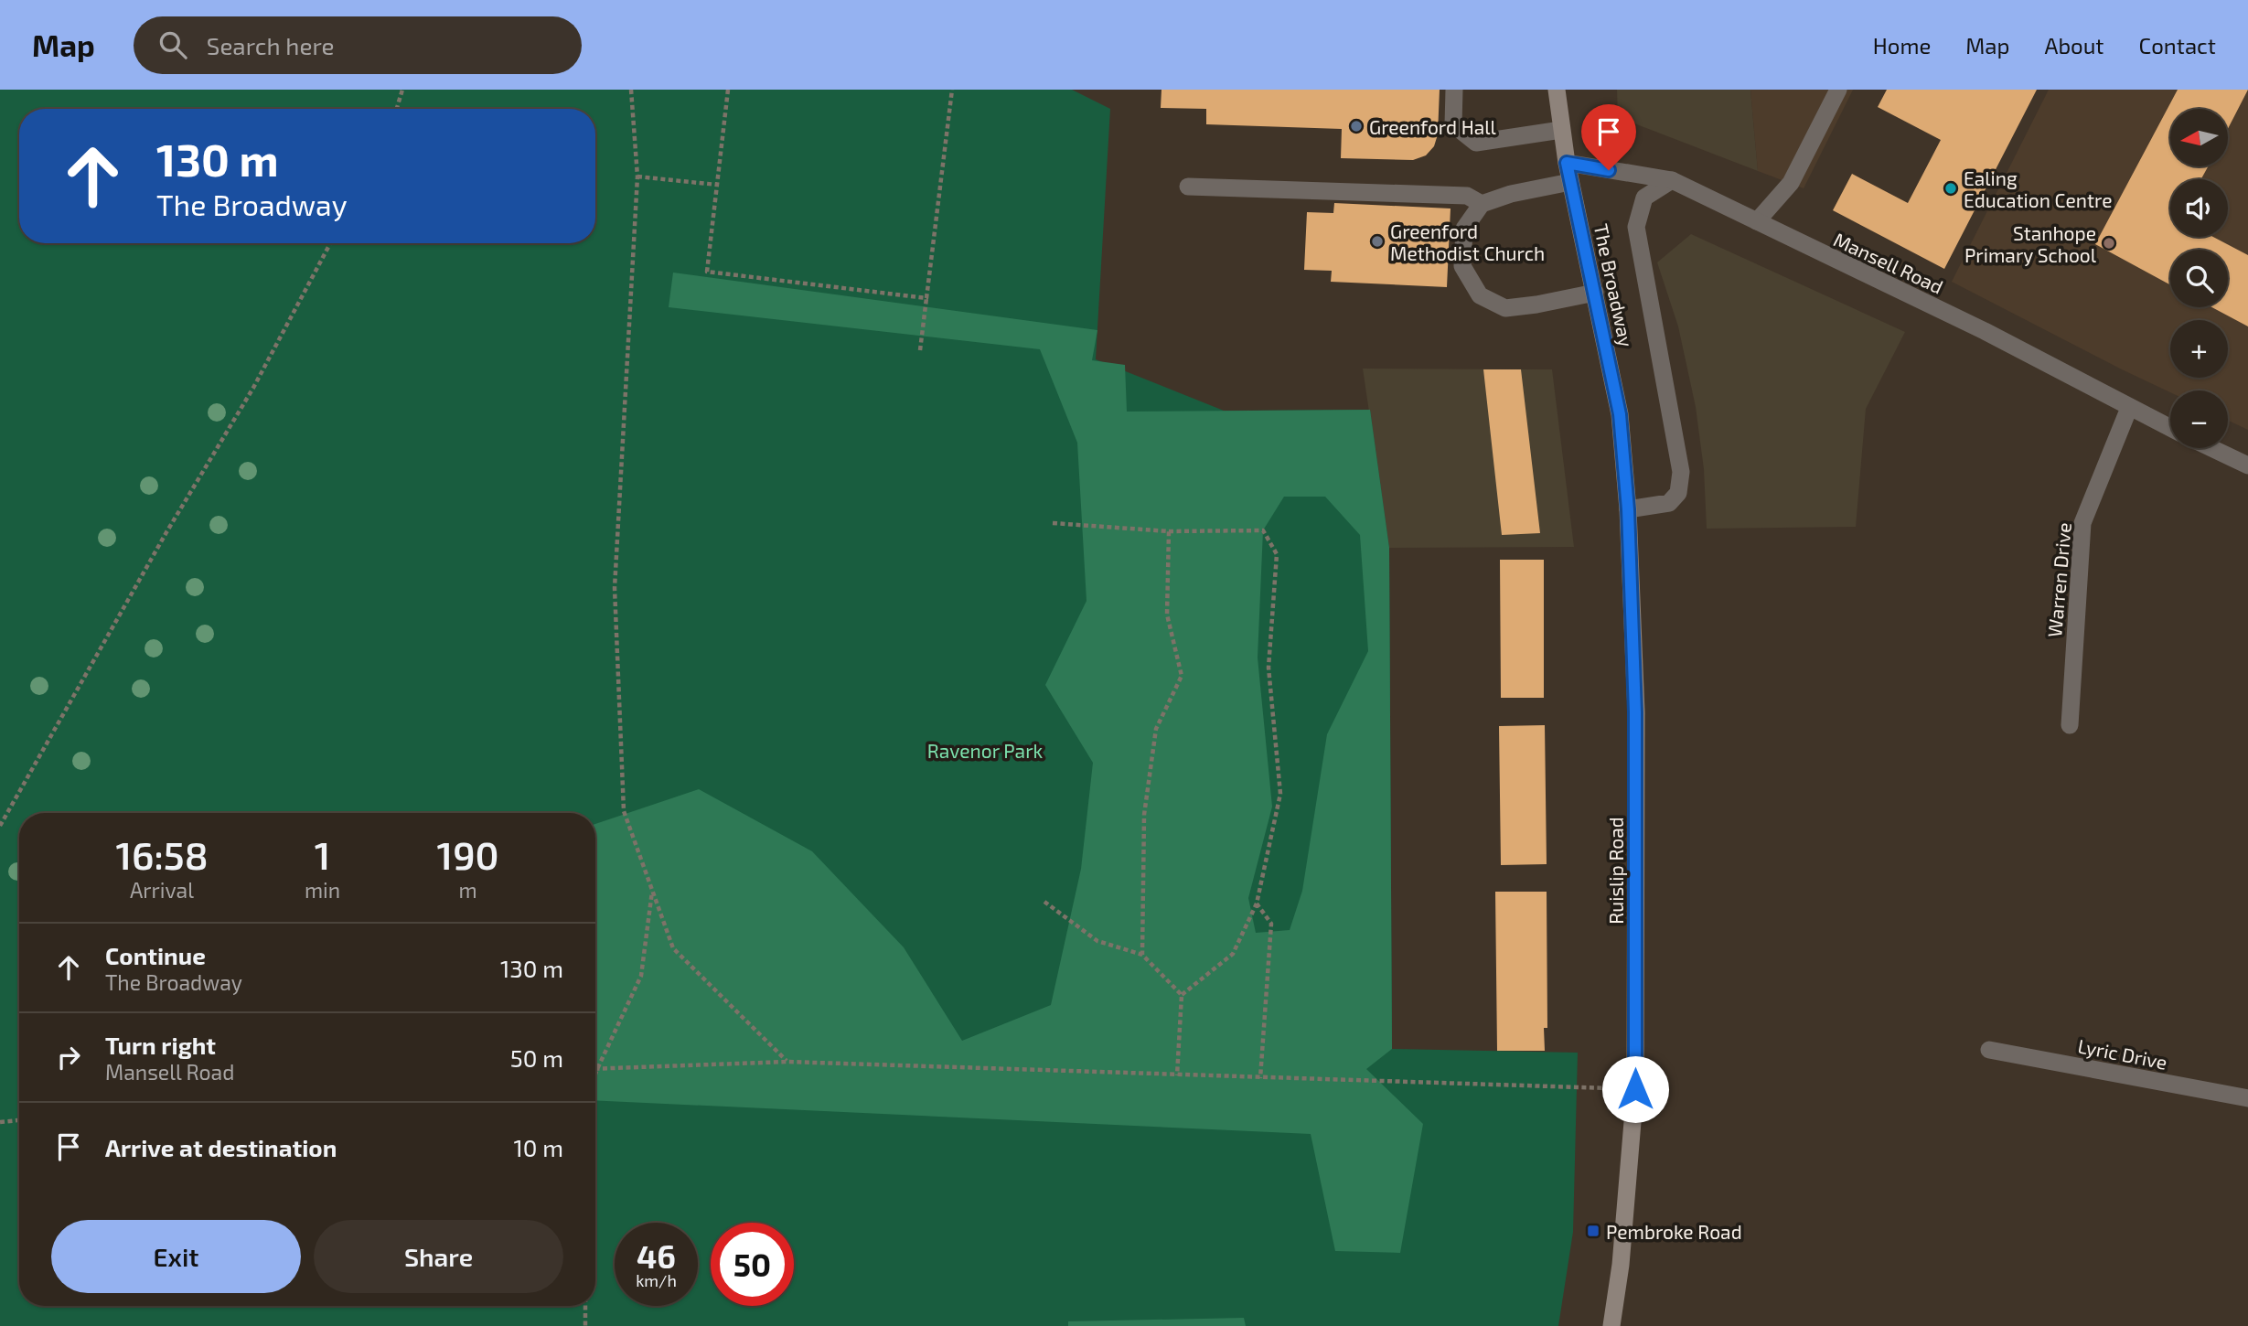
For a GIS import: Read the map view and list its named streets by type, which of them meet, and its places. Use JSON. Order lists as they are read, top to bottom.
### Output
{
  "streets": {
    "main road": ["The Broadway", "Ruislip Road"],
    "street": ["Mansell Road", "Warren Drive", "Lyric Drive"]
  },
  "crossings": [
    ["Mansell Road", "The Broadway"],
    ["Mansell Road", "Warren Drive"],
    ["The Broadway", "Ruislip Road"]
  ],
  "parks": ["Ravenor Park"],
  "places": {
    "other": [
      "Greenford Hall",
      "Ealing Education Centre",
      "Greenford Methodist Church",
      "Stanhope Primary School"
    ],
    "transit": ["Pembroke Road"]
  },
  "north": "left",
  "page": {
    "header": "Map",
    "search": "Search here",
    "nav": [
      "Home",
      "Map",
      "About",
      "Contact"
    ],
    "map_buttons": ["+", "−"],
    "turn": ["130 m", "The Broadway"],
    "eta": [
      "16:58",
      "Arrival",
      "1",
      "min",
      "190",
      "m"
    ],
    "list": [
      {
        "name": "Continue",
        "note": "The Broadway",
        "value": "130 m"
      },
      {
        "name": "Turn right",
        "note": "Mansell Road",
        "value": "50 m"
      },
      {
        "name": "Arrive at destination",
        "value": "10 m"
      }
    ],
    "buttons": ["Exit", "Share"],
    "speed": "46 km/h",
    "limit": "50"
  }
}
